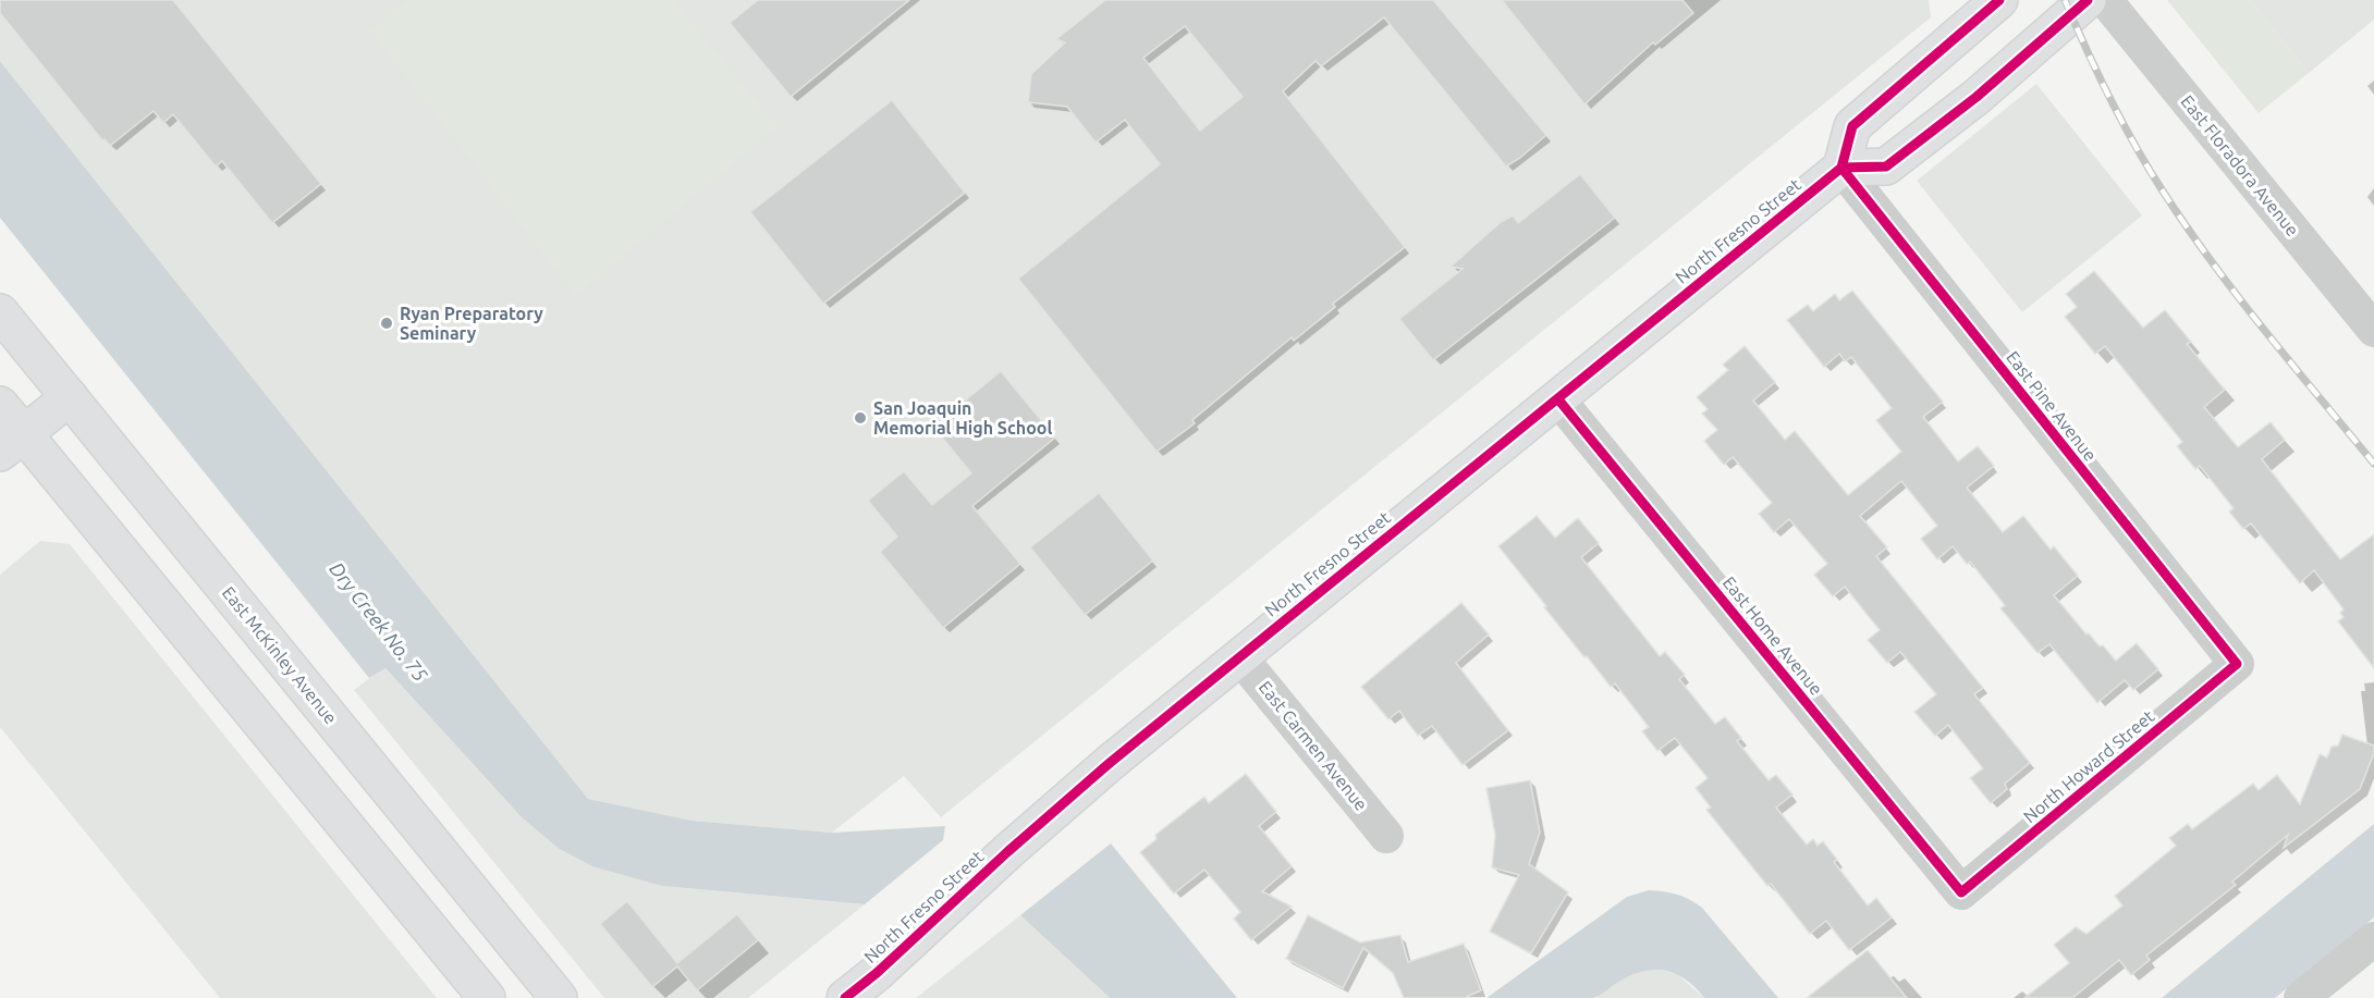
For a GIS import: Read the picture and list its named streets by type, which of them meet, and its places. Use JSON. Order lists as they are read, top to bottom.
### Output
{
  "streets": {
    "main road": ["North Fresno Street", "East McKinley Avenue"],
    "street": [
      "East Floradora Avenue",
      "East Pine Avenue",
      "East Home Avenue",
      "East Carmen Avenue",
      "North Howard Street"
    ]
  },
  "crossings": [
    ["North Fresno Street", "East Pine Avenue"],
    ["North Fresno Street", "East Home Avenue"],
    ["North Fresno Street", "East Carmen Avenue"],
    ["East Pine Avenue", "North Howard Street"],
    ["East Home Avenue", "North Howard Street"]
  ],
  "water": ["Dry Creek No. 75"],
  "places": ["Ryan Preparatory Seminary", "San Joaquin Memorial High School"]
}
